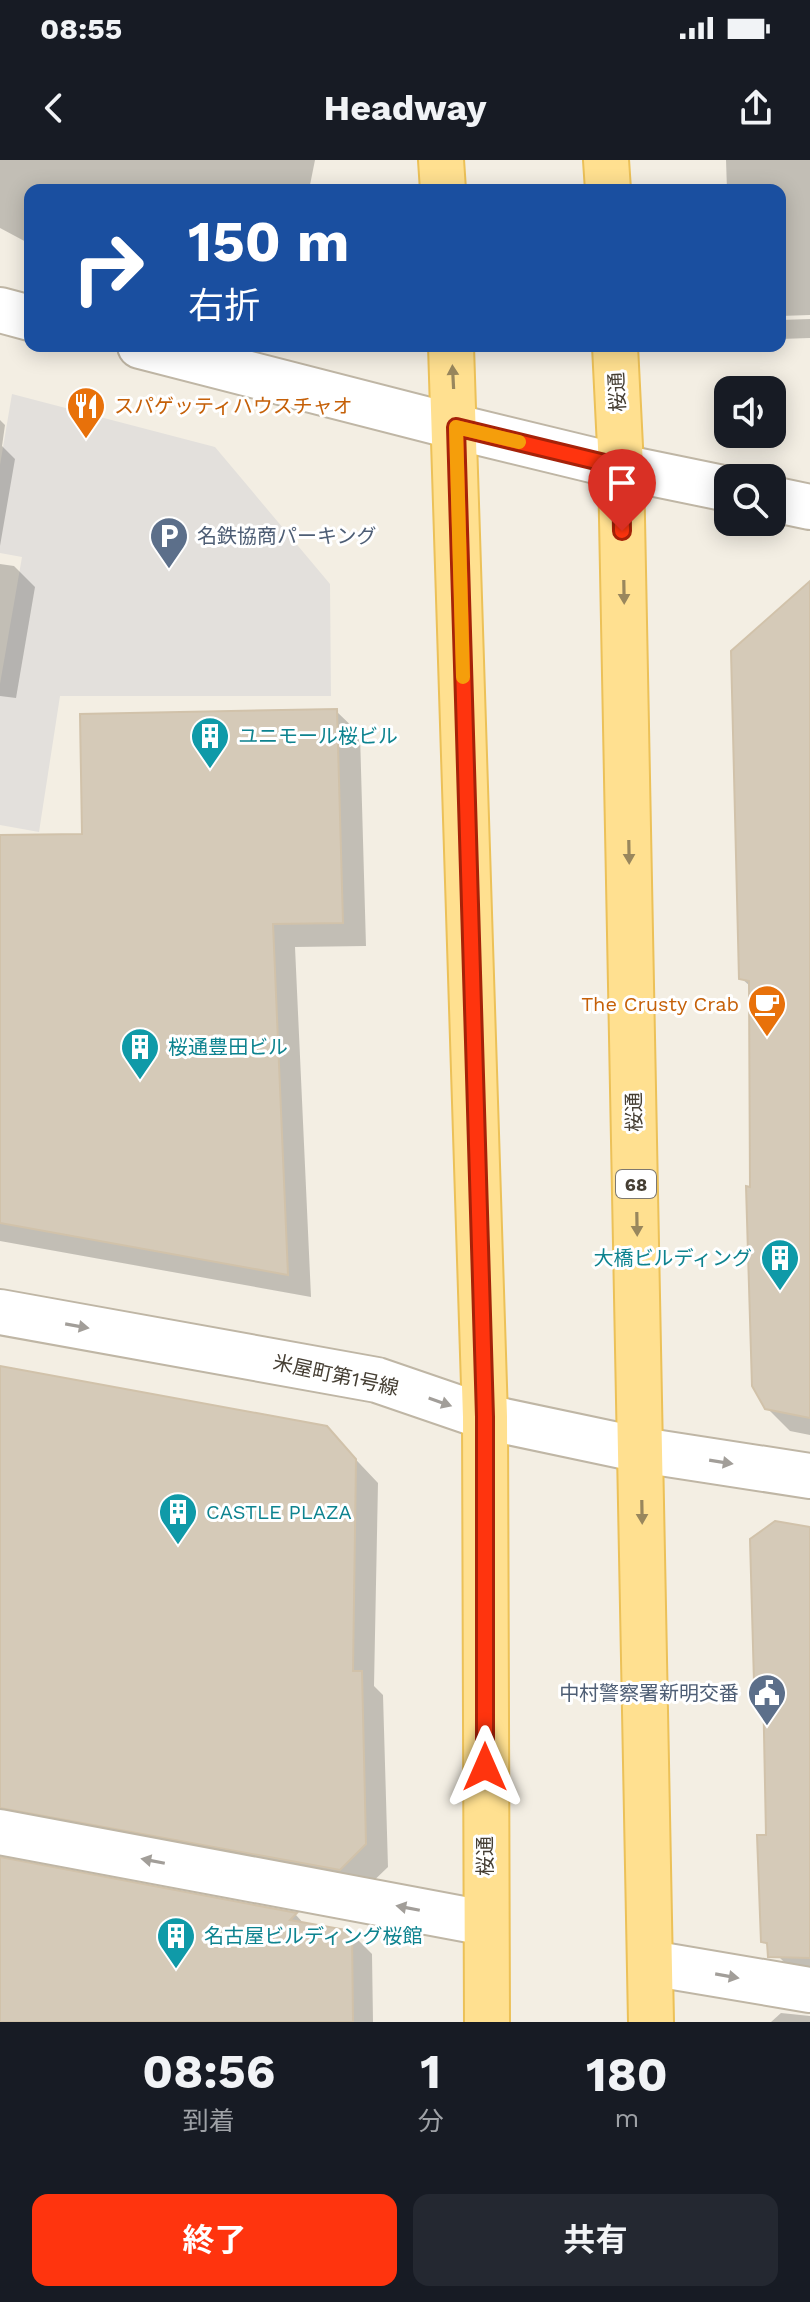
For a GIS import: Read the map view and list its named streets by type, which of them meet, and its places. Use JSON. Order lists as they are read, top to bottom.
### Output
{
  "streets": {
    "main road": ["桜通", "68"],
    "street": ["米屋町第1号線"]
  },
  "crossings": [
    ["桜通", "米屋町第1号線"]
  ],
  "one_way": ["米屋町第1号線"],
  "places": {
    "restaurant": ["スパゲッティハウスチャオ"],
    "parking": ["名鉄協商パーキング"],
    "building": [
      "ユニモール桜ビル",
      "桜通豊田ビル",
      "大橋ビルディング",
      "CASTLE PLAZA",
      "名古屋ビルディング桜館"
    ],
    "cafe": ["The Crusty Crab"],
    "public building": ["中村警察署新明交番"]
  },
  "page": {
    "status": "08:55",
    "header": "Headway",
    "turn": ["150 m", "右折"],
    "eta": [
      "08:56",
      "到着",
      "1",
      "分",
      "180",
      "m"
    ],
    "buttons": ["終了", "共有"]
  }
}
